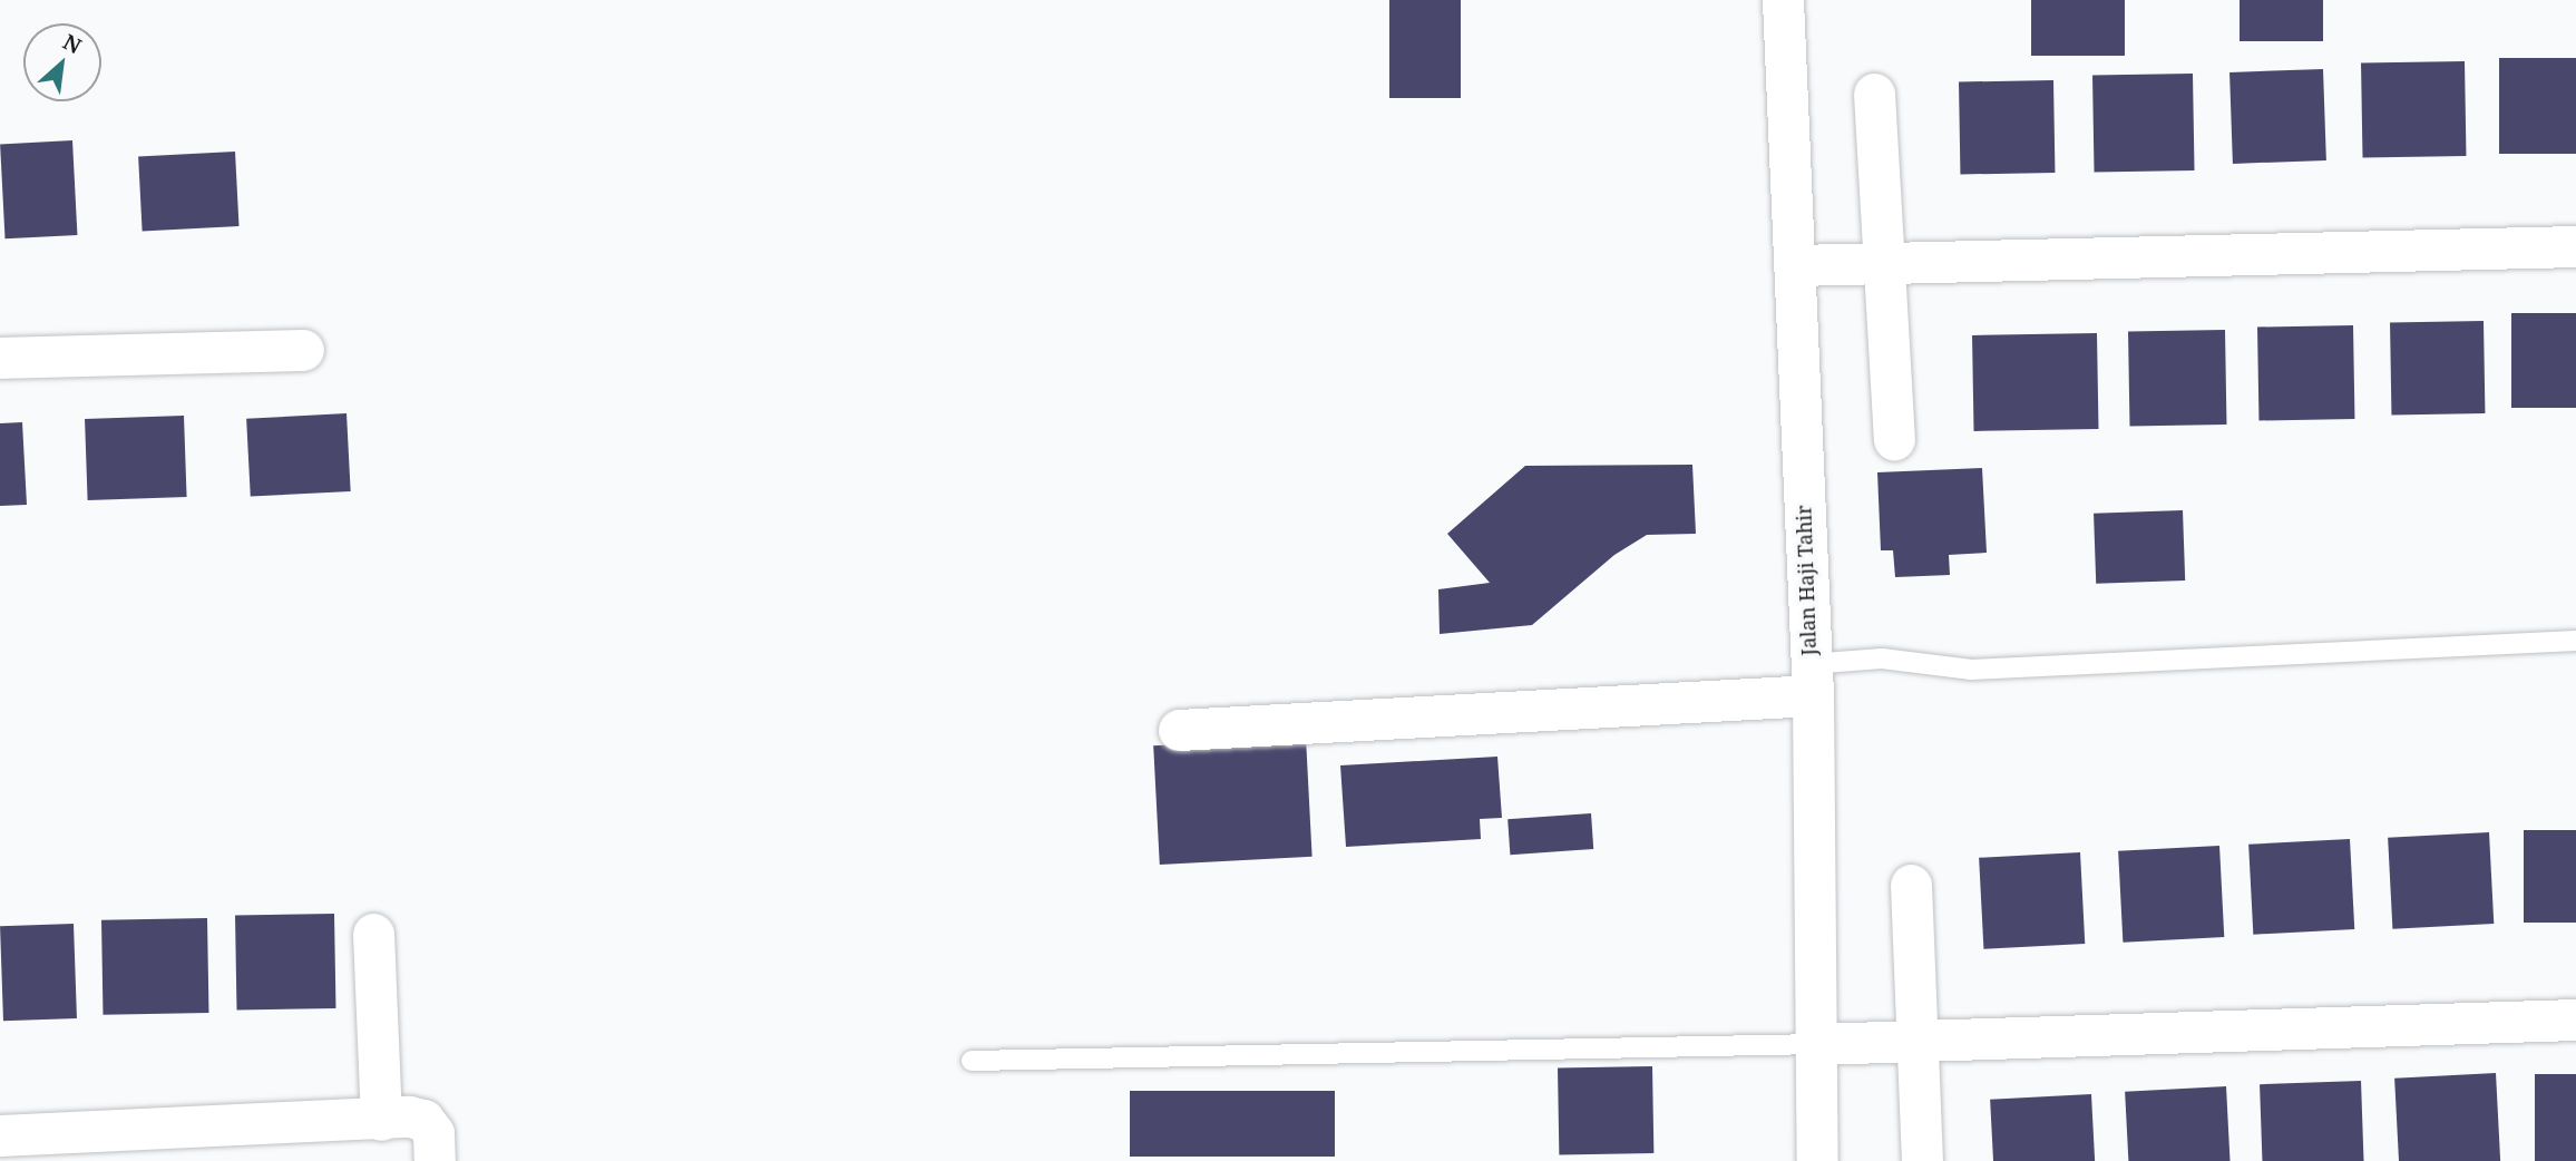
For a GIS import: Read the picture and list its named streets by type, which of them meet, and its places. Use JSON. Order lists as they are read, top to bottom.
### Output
{
  "streets": {
    "street": ["Jalan Haji Tahir"]
  },
  "north": "top right"
}
